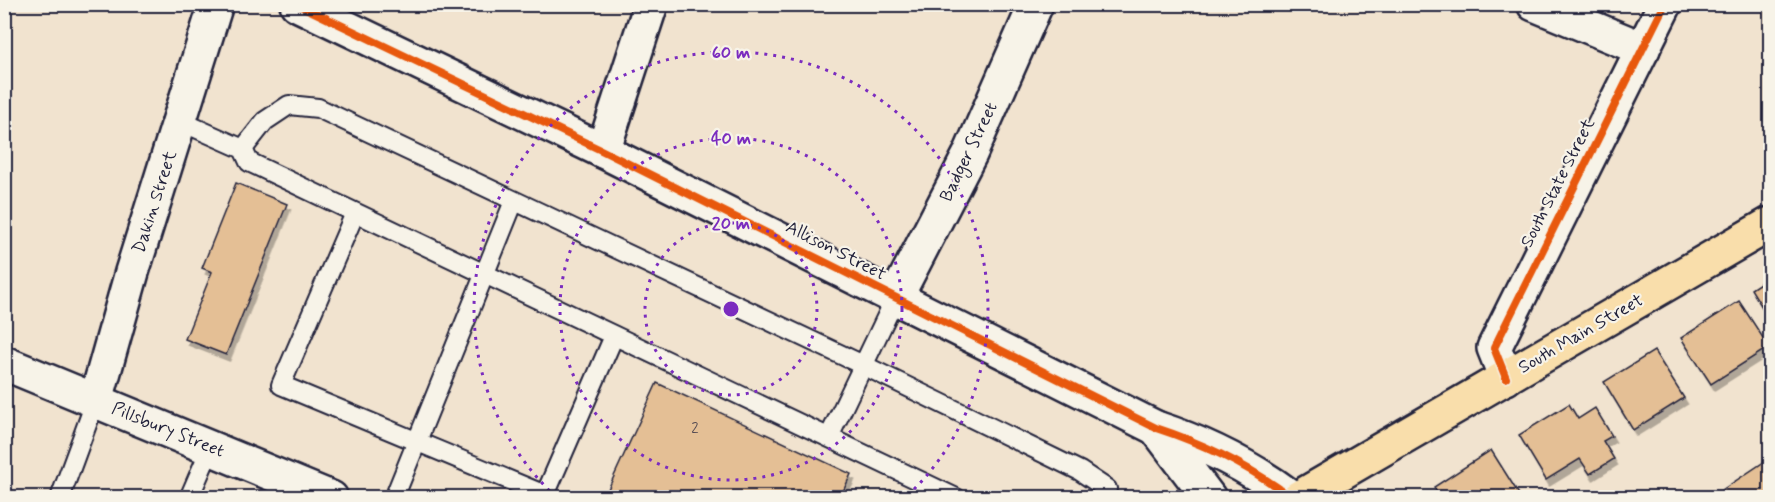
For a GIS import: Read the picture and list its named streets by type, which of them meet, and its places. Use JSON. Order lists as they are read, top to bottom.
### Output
{
  "streets": {
    "main road": ["South Main Street"],
    "street": [
      "Badger Street",
      "South State Street",
      "Dakin Street",
      "Allison Street",
      "Pillsbury Street"
    ]
  },
  "crossings": [
    ["Badger Street", "Allison Street"],
    ["South State Street", "South Main Street"],
    ["Dakin Street", "Pillsbury Street"]
  ],
  "house_numbers": ["2"],
  "rings": ["60 m", "40 m", "20 m"]
}
